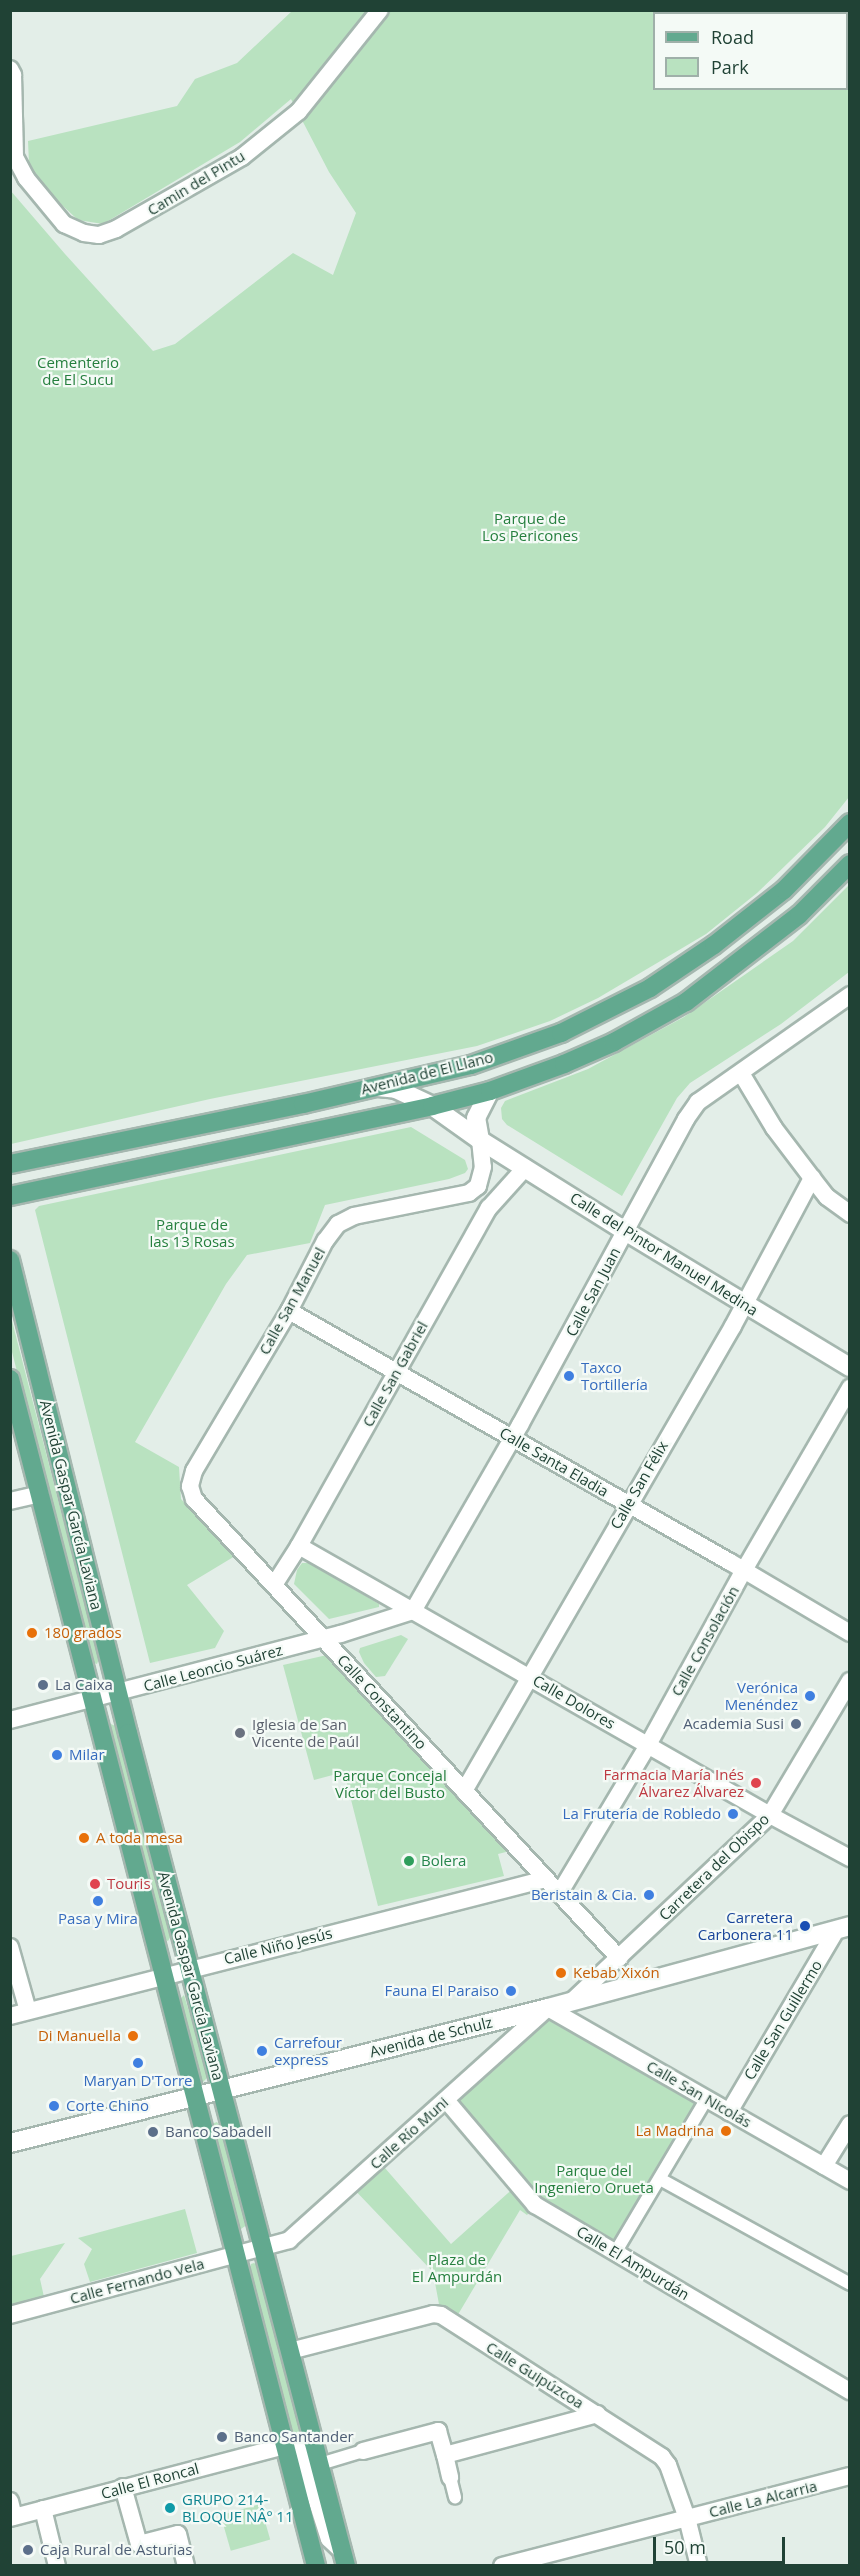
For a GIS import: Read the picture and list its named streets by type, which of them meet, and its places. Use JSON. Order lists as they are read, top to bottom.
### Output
{
  "streets": {
    "main road": ["Avenida de El Llano", "Avenida Gaspar García Laviana"],
    "street": [
      "Camin del Pintu",
      "Calle del Pintor Manuel Medina",
      "Calle San Juan",
      "Calle San Manuel",
      "Calle San Gabriel",
      "Calle Santa Eladia",
      "Calle San Félix",
      "Calle Consolación",
      "Calle Leoncio Suárez",
      "Calle Constantino",
      "Calle Dolores",
      "Carretera del Obispo",
      "Calle Niño Jesús",
      "Calle San Guillermo",
      "Avenida de Schulz",
      "Calle San Nicolás",
      "Calle Río Muni",
      "Calle El Ampurdán",
      "Calle Fernando Vela",
      "Calle Guipúzcoa",
      "Calle El Roncal",
      "Calle La Alcarria"
    ]
  },
  "crossings": [
    ["Avenida de El Llano", "Calle del Pintor Manuel Medina"],
    ["Calle del Pintor Manuel Medina", "Calle San Juan"],
    ["Calle del Pintor Manuel Medina", "Calle San Gabriel"],
    ["Calle del Pintor Manuel Medina", "Calle San Félix"],
    ["Calle San Juan", "Calle Santa Eladia"],
    ["Calle San Juan", "Calle Leoncio Suárez"],
    ["Calle San Juan", "Calle Dolores"],
    ["Calle San Manuel", "Calle Santa Eladia"],
    ["Calle San Manuel", "Calle Constantino"],
    ["Calle San Gabriel", "Calle Santa Eladia"],
    ["Calle San Gabriel", "Calle Constantino"],
    ["Calle San Gabriel", "Calle Dolores"],
    ["Calle Santa Eladia", "Calle San Félix"],
    ["Calle Santa Eladia", "Calle Consolación"],
    ["Calle San Félix", "Calle Constantino"],
    ["Calle San Félix", "Calle Dolores"],
    ["Avenida Gaspar García Laviana", "Calle Leoncio Suárez"],
    ["Avenida Gaspar García Laviana", "Calle Niño Jesús"],
    ["Avenida Gaspar García Laviana", "Avenida de Schulz"],
    ["Avenida Gaspar García Laviana", "Calle Río Muni"],
    ["Avenida Gaspar García Laviana", "Calle Fernando Vela"],
    ["Avenida Gaspar García Laviana", "Calle Guipúzcoa"],
    ["Avenida Gaspar García Laviana", "Calle El Roncal"],
    ["Calle Consolación", "Calle Constantino"],
    ["Calle Consolación", "Calle Dolores"],
    ["Calle Leoncio Suárez", "Calle Constantino"],
    ["Calle Leoncio Suárez", "Calle Dolores"],
    ["Calle Constantino", "Carretera del Obispo"],
    ["Calle Constantino", "Calle Niño Jesús"],
    ["Calle Dolores", "Carretera del Obispo"],
    ["Carretera del Obispo", "Avenida de Schulz"],
    ["Calle San Guillermo", "Avenida de Schulz"],
    ["Calle San Guillermo", "Calle San Nicolás"],
    ["Avenida de Schulz", "Calle San Nicolás"],
    ["Avenida de Schulz", "Calle Río Muni"],
    ["Calle San Nicolás", "Calle Río Muni"],
    ["Calle Río Muni", "Calle El Ampurdán"],
    ["Calle Río Muni", "Calle Fernando Vela"],
    ["Calle Guipúzcoa", "Calle La Alcarria"]
  ],
  "parks": [
    "Cementerio de El Sucu",
    "Parque de Los Pericones",
    "Parque de las 13 Rosas",
    "Parque Concejal Víctor del Busto",
    "Parque del Ingeniero Orueta",
    "Plaza de El Ampurdán"
  ],
  "places": [
    "Taxco Tortillería",
    "180 grados",
    "La Caixa",
    "Verónica Menéndez",
    "Academia Susi",
    "Iglesia de San Vicente de Paúl",
    "Milar",
    "Farmacia María Inés Álvarez Álvarez",
    "La Frutería de Robledo",
    "A toda mesa",
    "Bolera",
    "Touris",
    "Beristain & Cia.",
    "Pasa y Mira",
    "Carretera Carbonera 11",
    "Kebab Xixón",
    "Fauna El Paraiso",
    "Di Manuella",
    "Carrefour express",
    "Maryan D'Torre",
    "Corte Chino",
    "La Madrina",
    "Banco Sabadell",
    "Banco Santander",
    "GRUPO 214- BLOQUE NÂº 11",
    "Caja Rural de Asturias"
  ],
  "legend": ["Road", "Park"],
  "scale_bar": "50 m"
}
